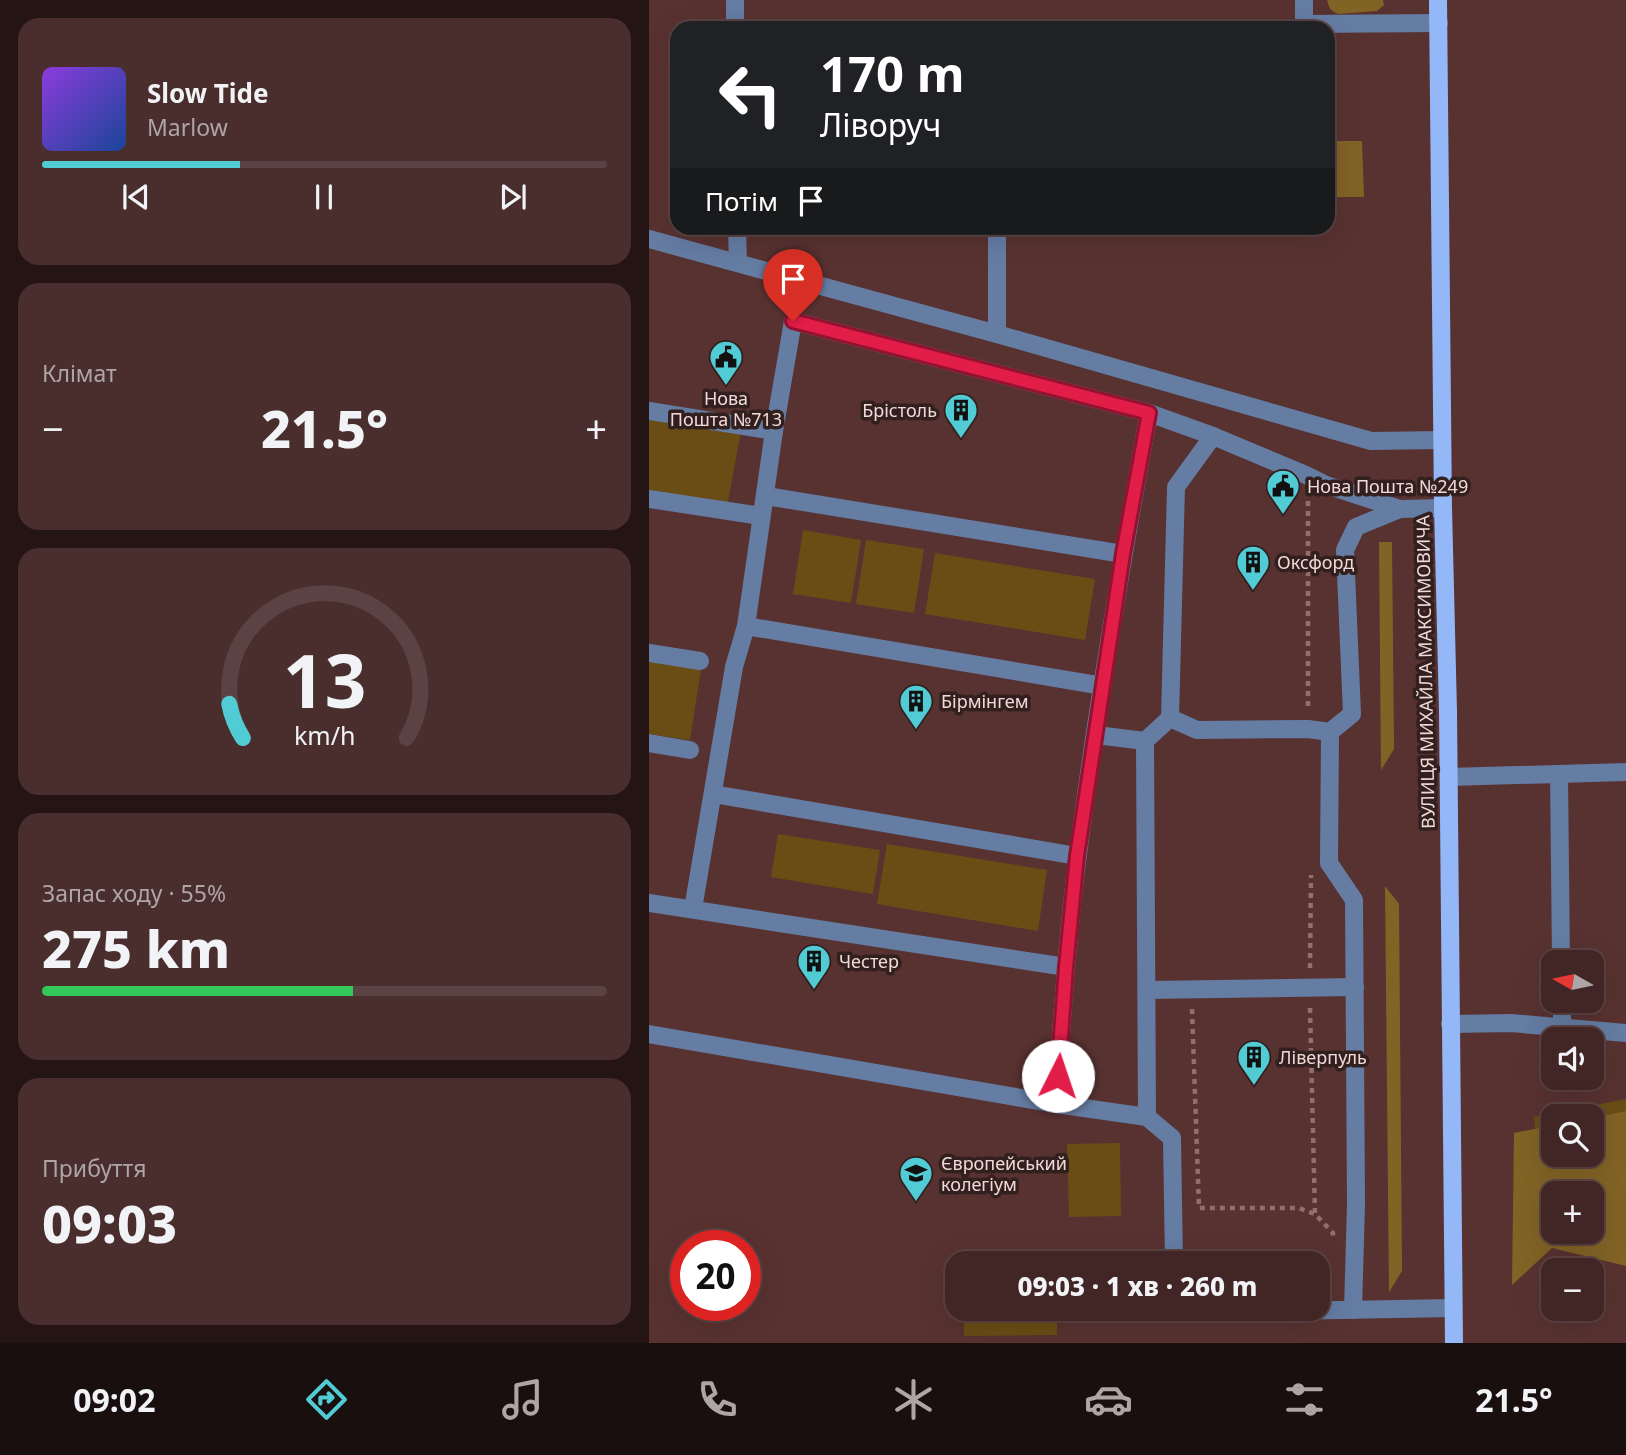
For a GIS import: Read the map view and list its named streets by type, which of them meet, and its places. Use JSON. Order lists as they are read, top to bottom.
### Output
{
  "streets": {
    "main road": ["ВУЛИЦЯ МИХАЙЛА МАКСИМОВИЧА"]
  },
  "places": {
    "public building": ["Нова Пошта №713", "Нова Пошта №249"],
    "building": [
      "Брістоль",
      "Оксфорд",
      "Бірмінгем",
      "Честер",
      "Ліверпуль"
    ],
    "school or university": ["Європейський колегіум"]
  },
  "north": "left",
  "page": {
    "turn": ["170 m", "Ліворуч"],
    "song": ["Slow Tide", "Marlow"],
    "then": "Потім",
    "tile": [
      "Клімат",
      ["Запас ходу · 55%", "275 km"],
      ["Прибуття", "09:03"]
    ],
    "heat": ["−", "21.5°", "+"],
    "map_buttons": ["+", "−"],
    "limit": "20",
    "trip": "09:03 · 1 хв · 260 m",
    "tabs": ["09:02", "21.5°"],
    "gauge": ["13", "km/h"]
  }
}
